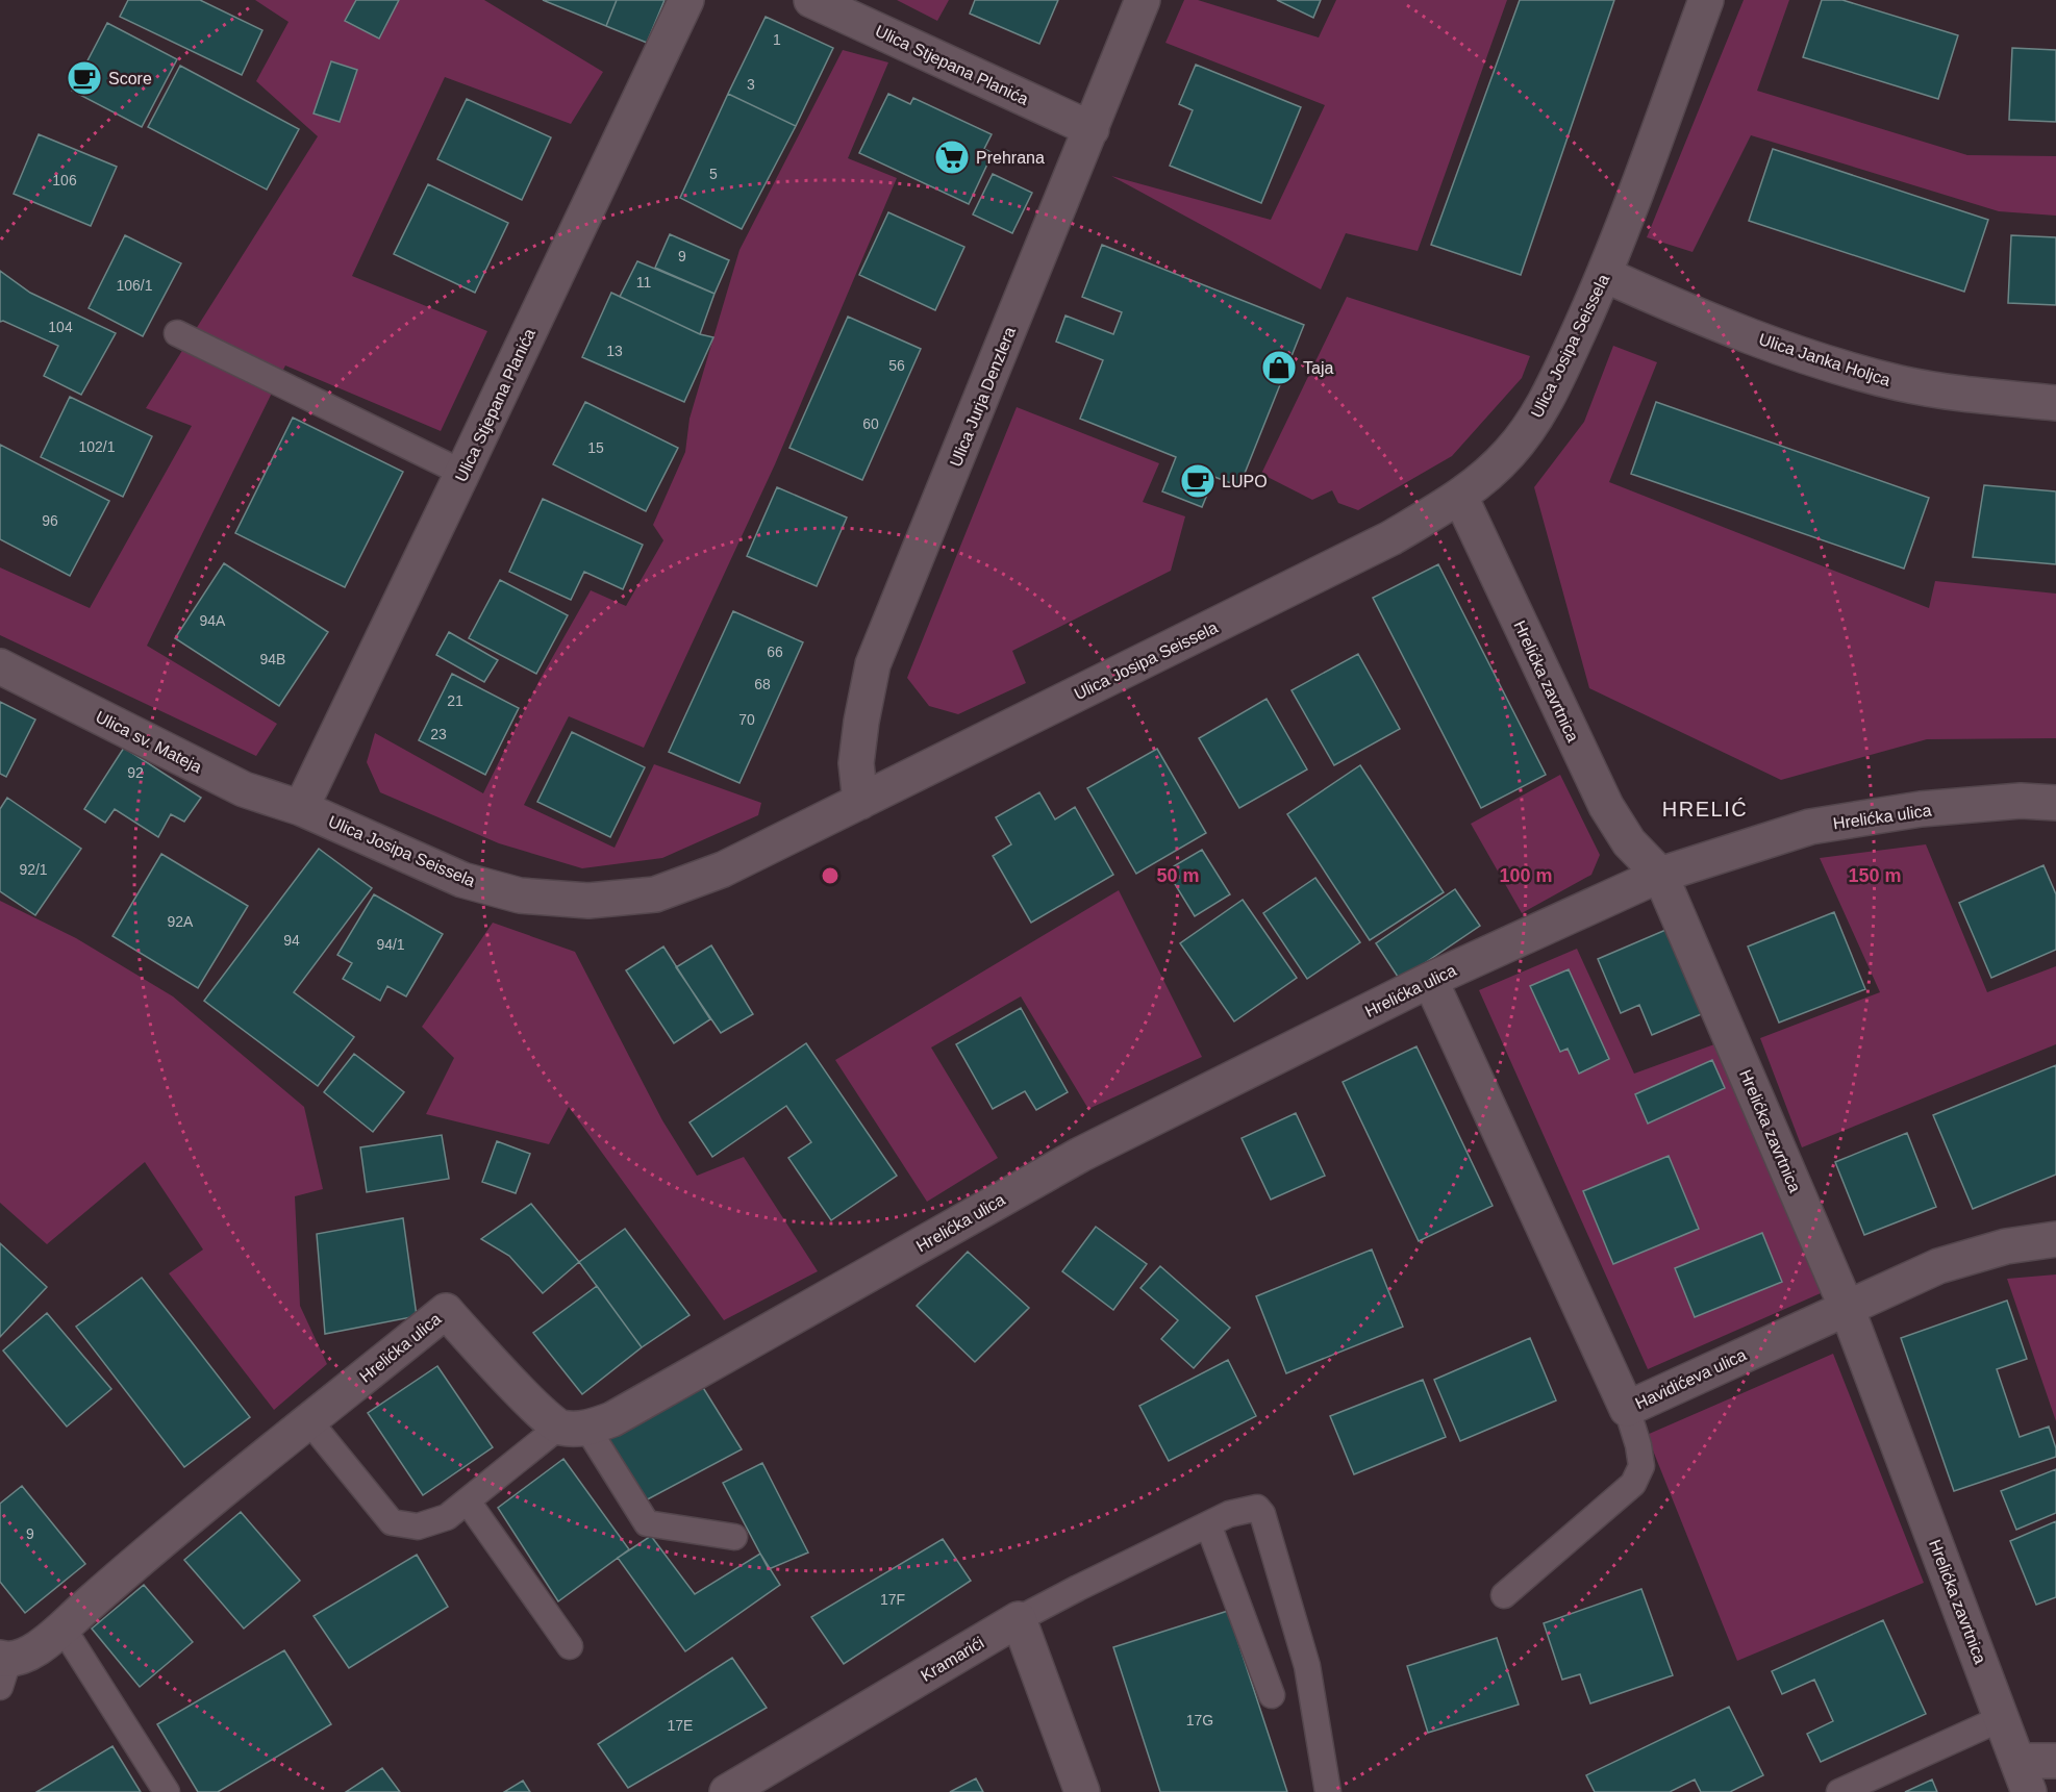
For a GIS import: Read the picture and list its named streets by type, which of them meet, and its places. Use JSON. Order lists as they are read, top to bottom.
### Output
{
  "streets": {
    "street": [
      "Ulica Stjepana Planića",
      "Ulica Josipa Seissela",
      "Ulica Janka Holjca",
      "Ulica Jurja Denzlera",
      "Hrelićka zavrtnica",
      "Ulica sv. Mateja",
      "Hrelićka ulica",
      "Havidićeva ulica",
      "Kramarići"
    ]
  },
  "crossings": [
    ["Ulica Stjepana Planića", "Ulica Josipa Seissela"],
    ["Ulica Stjepana Planića", "Ulica Jurja Denzlera"],
    ["Ulica Stjepana Planića", "Ulica sv. Mateja"],
    ["Ulica Josipa Seissela", "Ulica Janka Holjca"],
    ["Ulica Josipa Seissela", "Ulica Jurja Denzlera"],
    ["Ulica Josipa Seissela", "Hrelićka zavrtnica"],
    ["Ulica Josipa Seissela", "Ulica sv. Mateja"],
    ["Hrelićka zavrtnica", "Hrelićka ulica"],
    ["Hrelićka zavrtnica", "Havidićeva ulica"],
    ["Hrelićka ulica", "Havidićeva ulica"]
  ],
  "districts": ["HRELIĆ"],
  "places": {
    "cafe": ["Score", "LUPO"],
    "supermarket": ["Prehrana"],
    "shop": ["Taja"]
  },
  "house_numbers": [
    "1",
    "3",
    "5",
    "106",
    "9",
    "11",
    "106/1",
    "104",
    "13",
    "56",
    "60",
    "102/1",
    "15",
    "96",
    "94A",
    "66",
    "94B",
    "68",
    "21",
    "70",
    "23",
    "92",
    "92/1",
    "92A",
    "94",
    "94/1",
    "9",
    "17F",
    "17G",
    "17E"
  ],
  "rings": ["50 m", "100 m", "150 m"]
}
